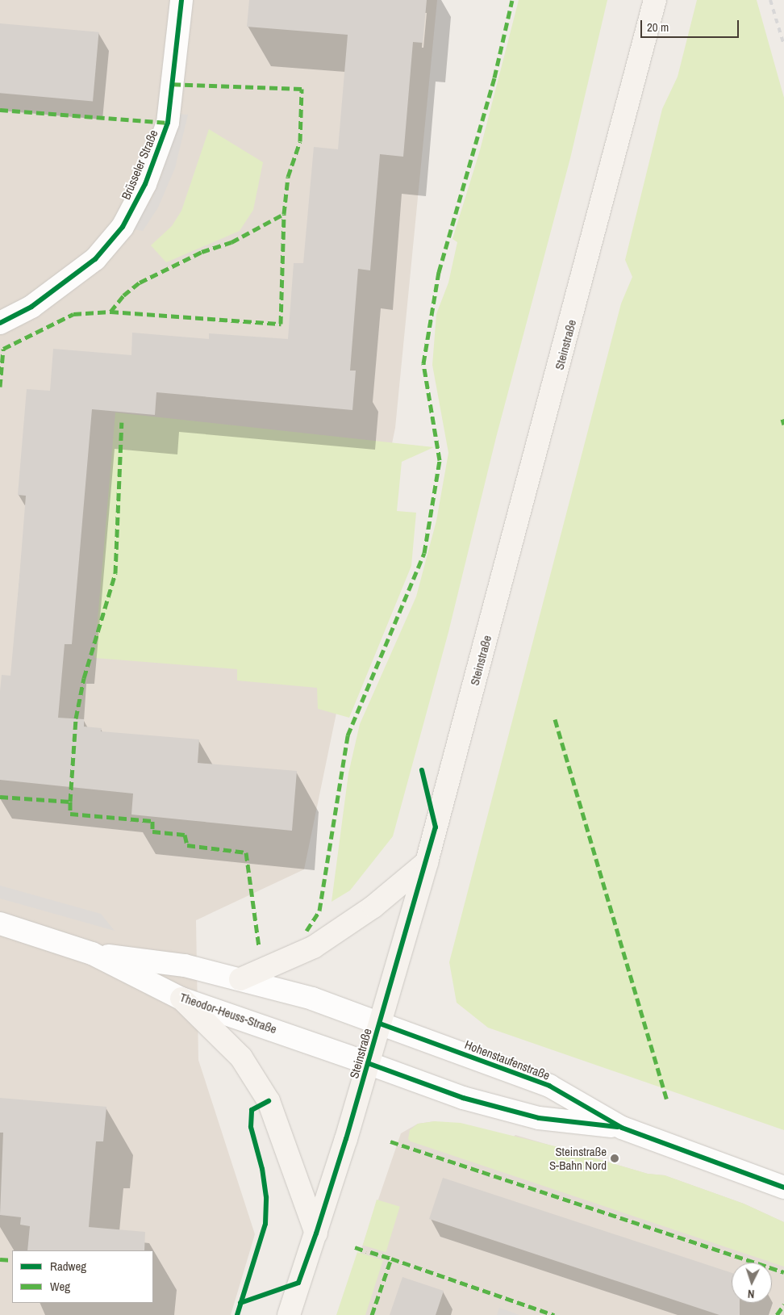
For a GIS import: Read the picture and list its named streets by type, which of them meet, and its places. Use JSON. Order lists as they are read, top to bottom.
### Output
{
  "streets": {
    "main road": ["Steinstraße"],
    "street": ["Brüsseler Straße", "Theodor-Heuss-Straße", "Hohenstaufenstraße"]
  },
  "crossings": [
    ["Steinstraße", "Theodor-Heuss-Straße"],
    ["Steinstraße", "Hohenstaufenstraße"],
    ["Theodor-Heuss-Straße", "Hohenstaufenstraße"]
  ],
  "places": ["Steinstraße S-Bahn Nord"],
  "legend": ["Radweg", "Weg"],
  "scale_bar": "20 m",
  "north": "bottom"
}
